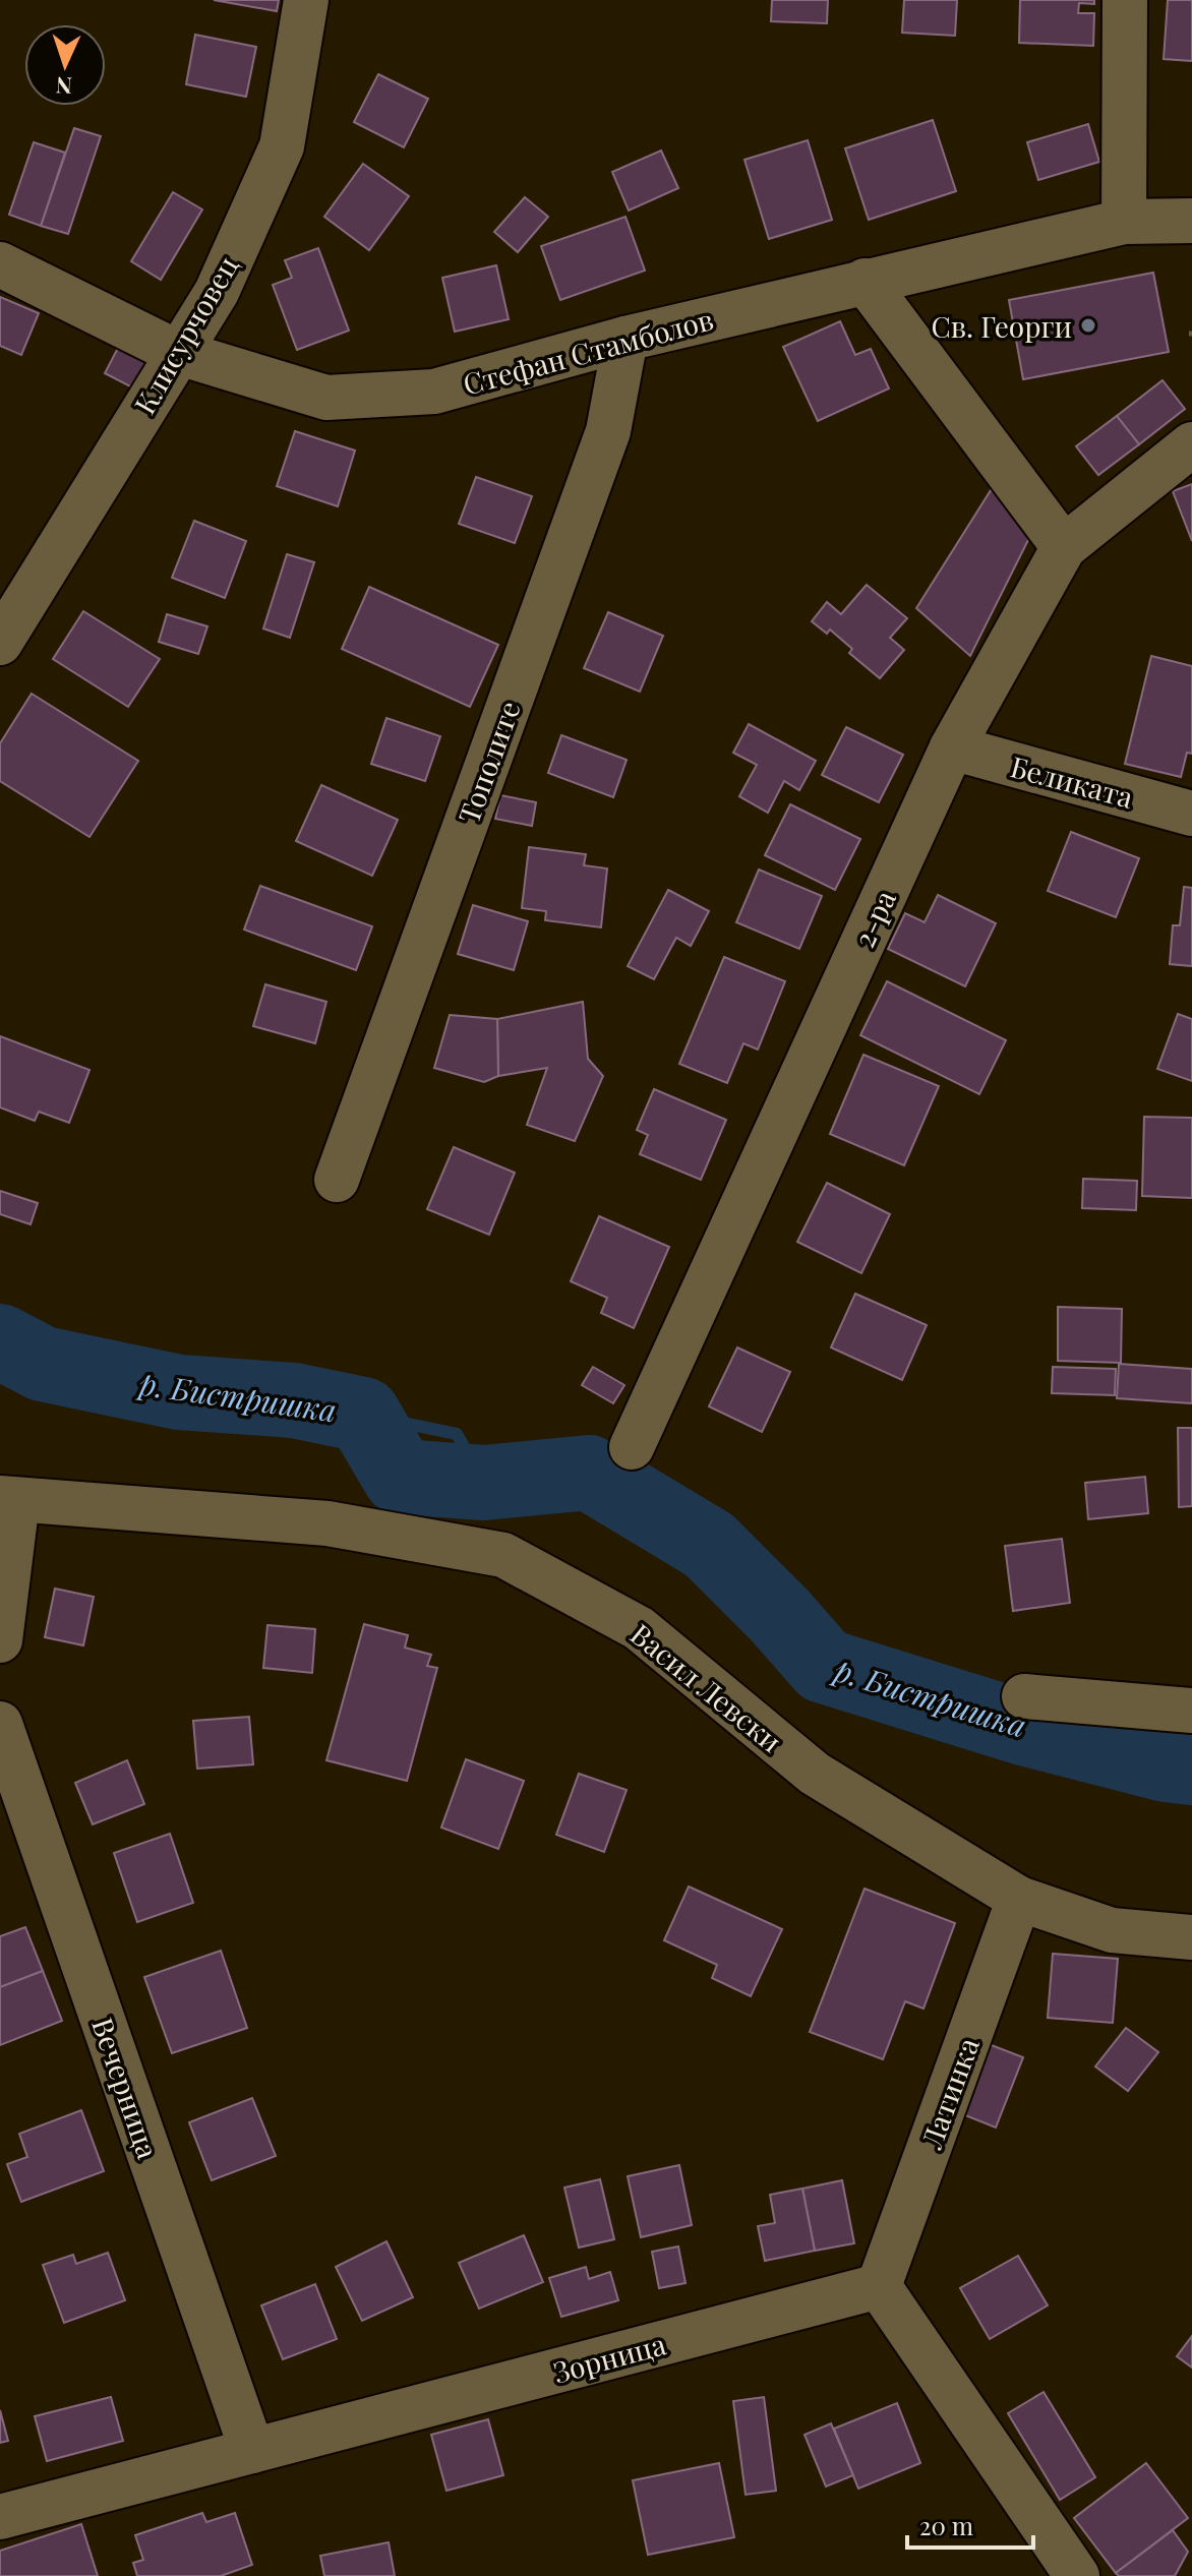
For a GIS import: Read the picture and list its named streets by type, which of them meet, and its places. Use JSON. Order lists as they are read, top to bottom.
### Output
{
  "streets": {
    "street": [
      "Клисурчовец",
      "Стефан Стамболов",
      "Тополите",
      "Беликата",
      "2-ра",
      "Васил Левски",
      "Вечерница",
      "Латинка",
      "Зорница"
    ]
  },
  "crossings": [
    ["Клисурчовец", "Стефан Стамболов"],
    ["Стефан Стамболов", "Тополите"],
    ["Беликата", "2-ра"],
    ["Васил Левски", "Латинка"],
    ["Вечерница", "Зорница"],
    ["Латинка", "Зорница"]
  ],
  "water": ["р. Бистришка"],
  "places": ["Св. Георги"],
  "scale_bar": "20 m",
  "north": "bottom"
}
